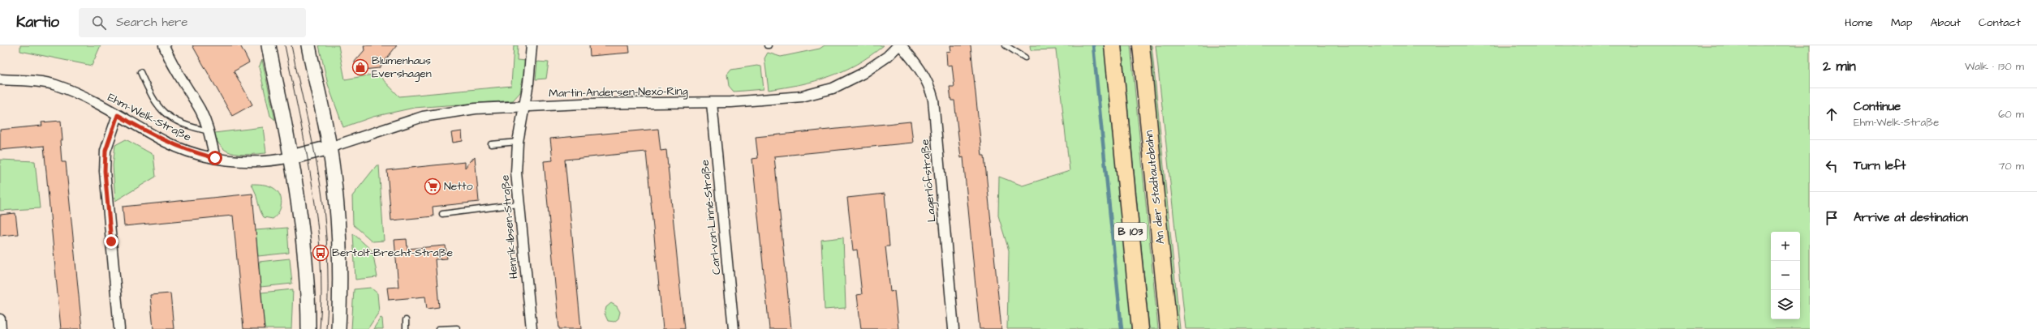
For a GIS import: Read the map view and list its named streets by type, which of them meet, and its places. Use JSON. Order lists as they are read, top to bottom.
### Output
{
  "streets": {
    "highway": ["An der Stadtautobahn", "B 103"],
    "street": [
      "Martin-Andersen-Nexö-Ring",
      "Ehm-Welk-Straße",
      "Lagerlöfstraße",
      "Carl-von-Linné-Straße",
      "Henrik-Ibsen-Straße"
    ]
  },
  "crossings": [
    ["Martin-Andersen-Nexö-Ring", "Lagerlöfstraße"],
    ["Martin-Andersen-Nexö-Ring", "Carl-von-Linné-Straße"],
    ["Martin-Andersen-Nexö-Ring", "Henrik-Ibsen-Straße"]
  ],
  "places": {
    "shop": ["Blumenhaus Evershagen"],
    "supermarket": ["Netto"],
    "bus stop": ["Bertolt-Brecht-Straße"]
  },
  "page": {
    "header": "Kartio",
    "search": "Search here",
    "nav": [
      "Home",
      "Map",
      "About",
      "Contact"
    ],
    "heading": ["2 min", "Walk · 130 m"],
    "list": [
      ["Continue", "Ehm-Welk-Straße", "60 m"],
      ["Turn left", "70 m"],
      "Arrive at destination"
    ],
    "map_buttons": ["+", "−"]
  }
}
